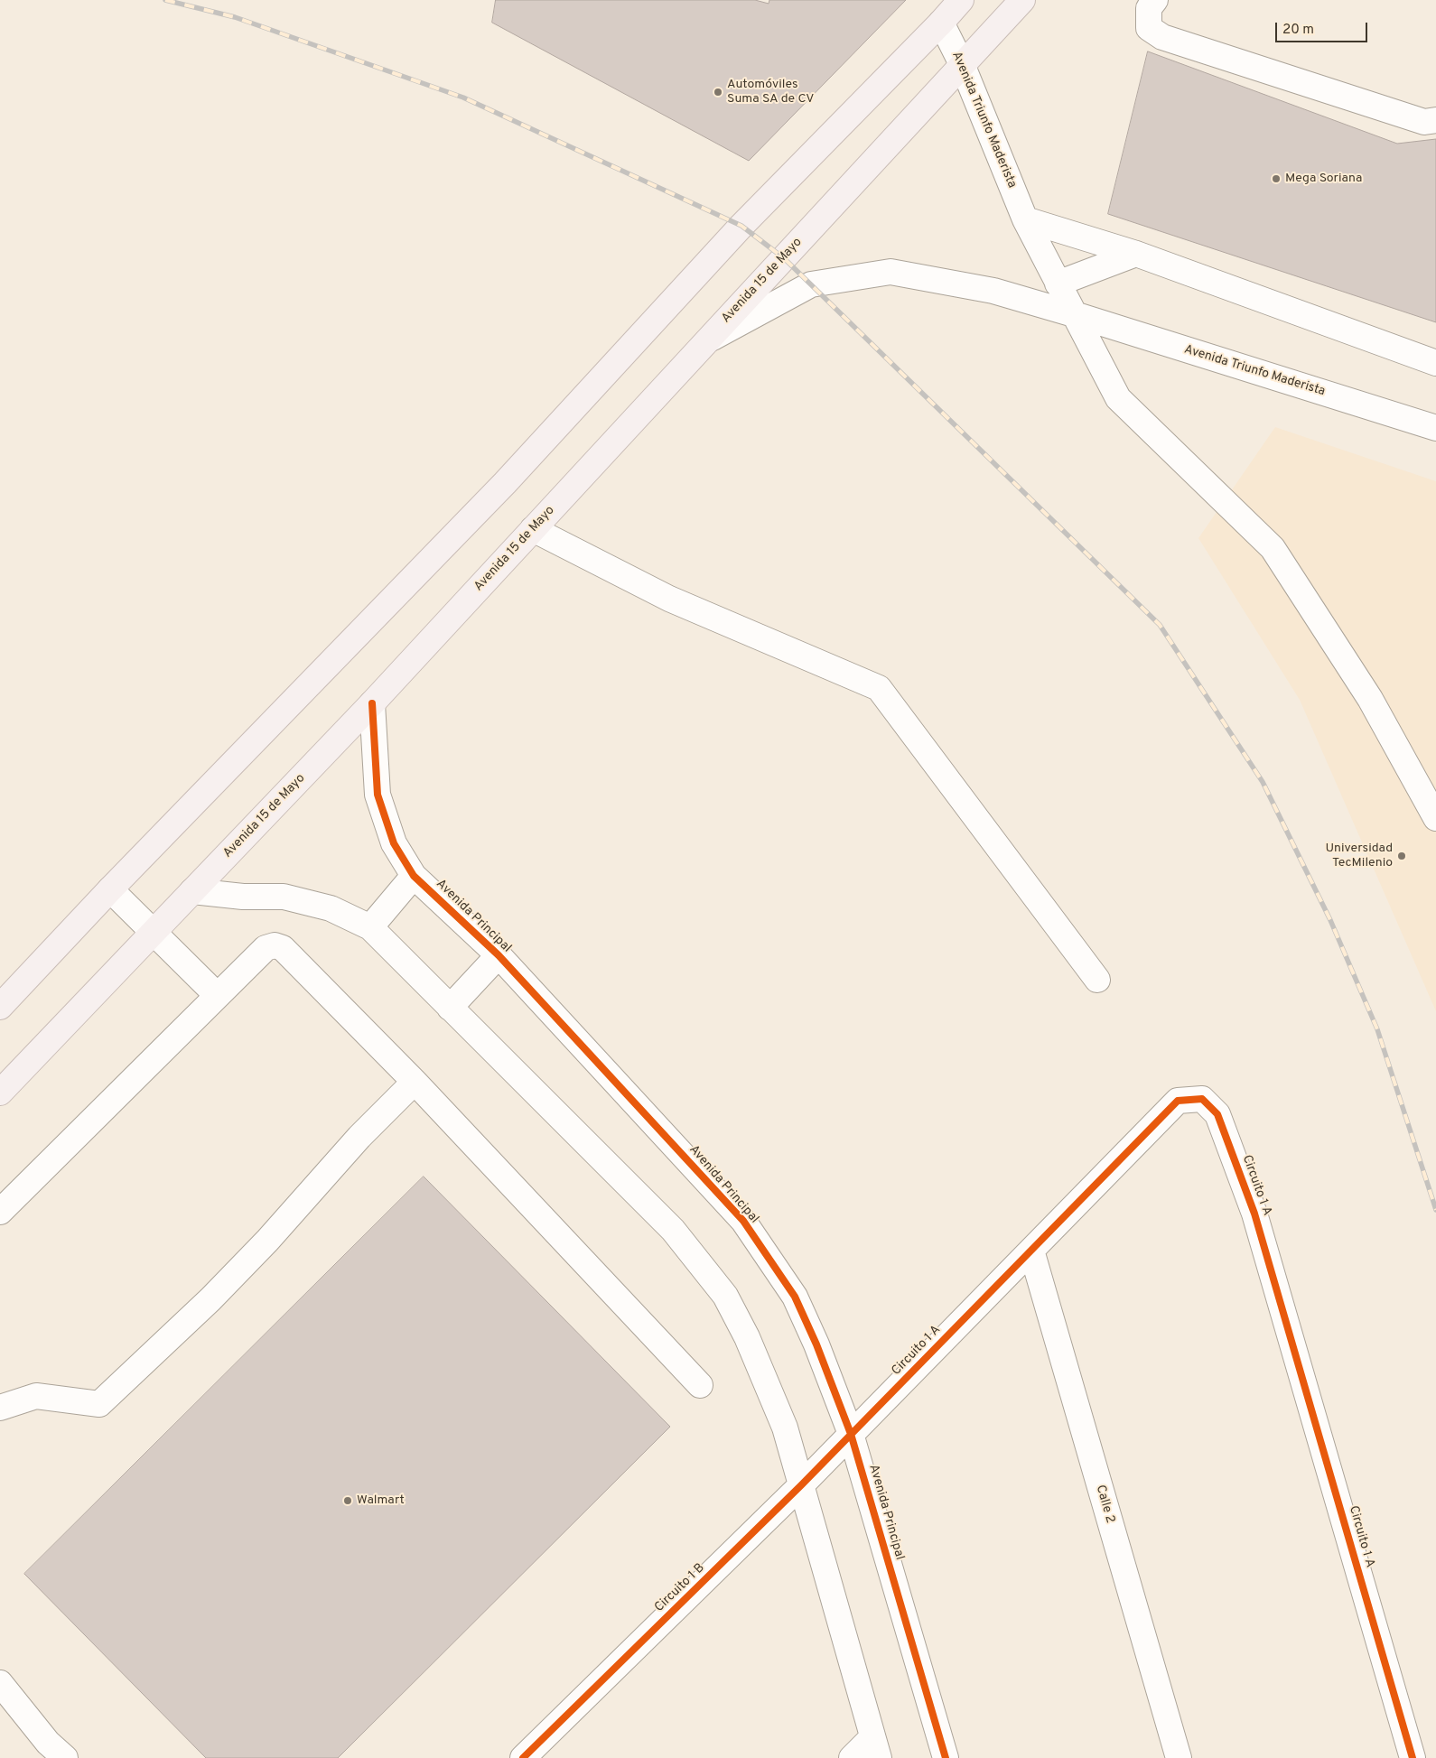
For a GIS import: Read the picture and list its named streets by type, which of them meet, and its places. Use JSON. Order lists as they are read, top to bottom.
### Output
{
  "streets": {
    "main road": ["Avenida 15 de Mayo"],
    "street": [
      "Avenida Triunfo Maderista",
      "Avenida Principal",
      "Circuito 1 A",
      "Calle 2",
      "Circuito 1 B"
    ]
  },
  "crossings": [
    ["Avenida Triunfo Maderista", "Avenida 15 de Mayo"],
    ["Avenida 15 de Mayo", "Avenida Principal"],
    ["Avenida Principal", "Circuito 1 A"],
    ["Avenida Principal", "Circuito 1 B"],
    ["Circuito 1 A", "Calle 2"],
    ["Circuito 1 A", "Circuito 1 B"]
  ],
  "places": [
    "Automóviles Suma SA de CV",
    "Mega Soriana",
    "Universidad TecMilenio",
    "Walmart"
  ],
  "scale_bar": "20 m"
}
